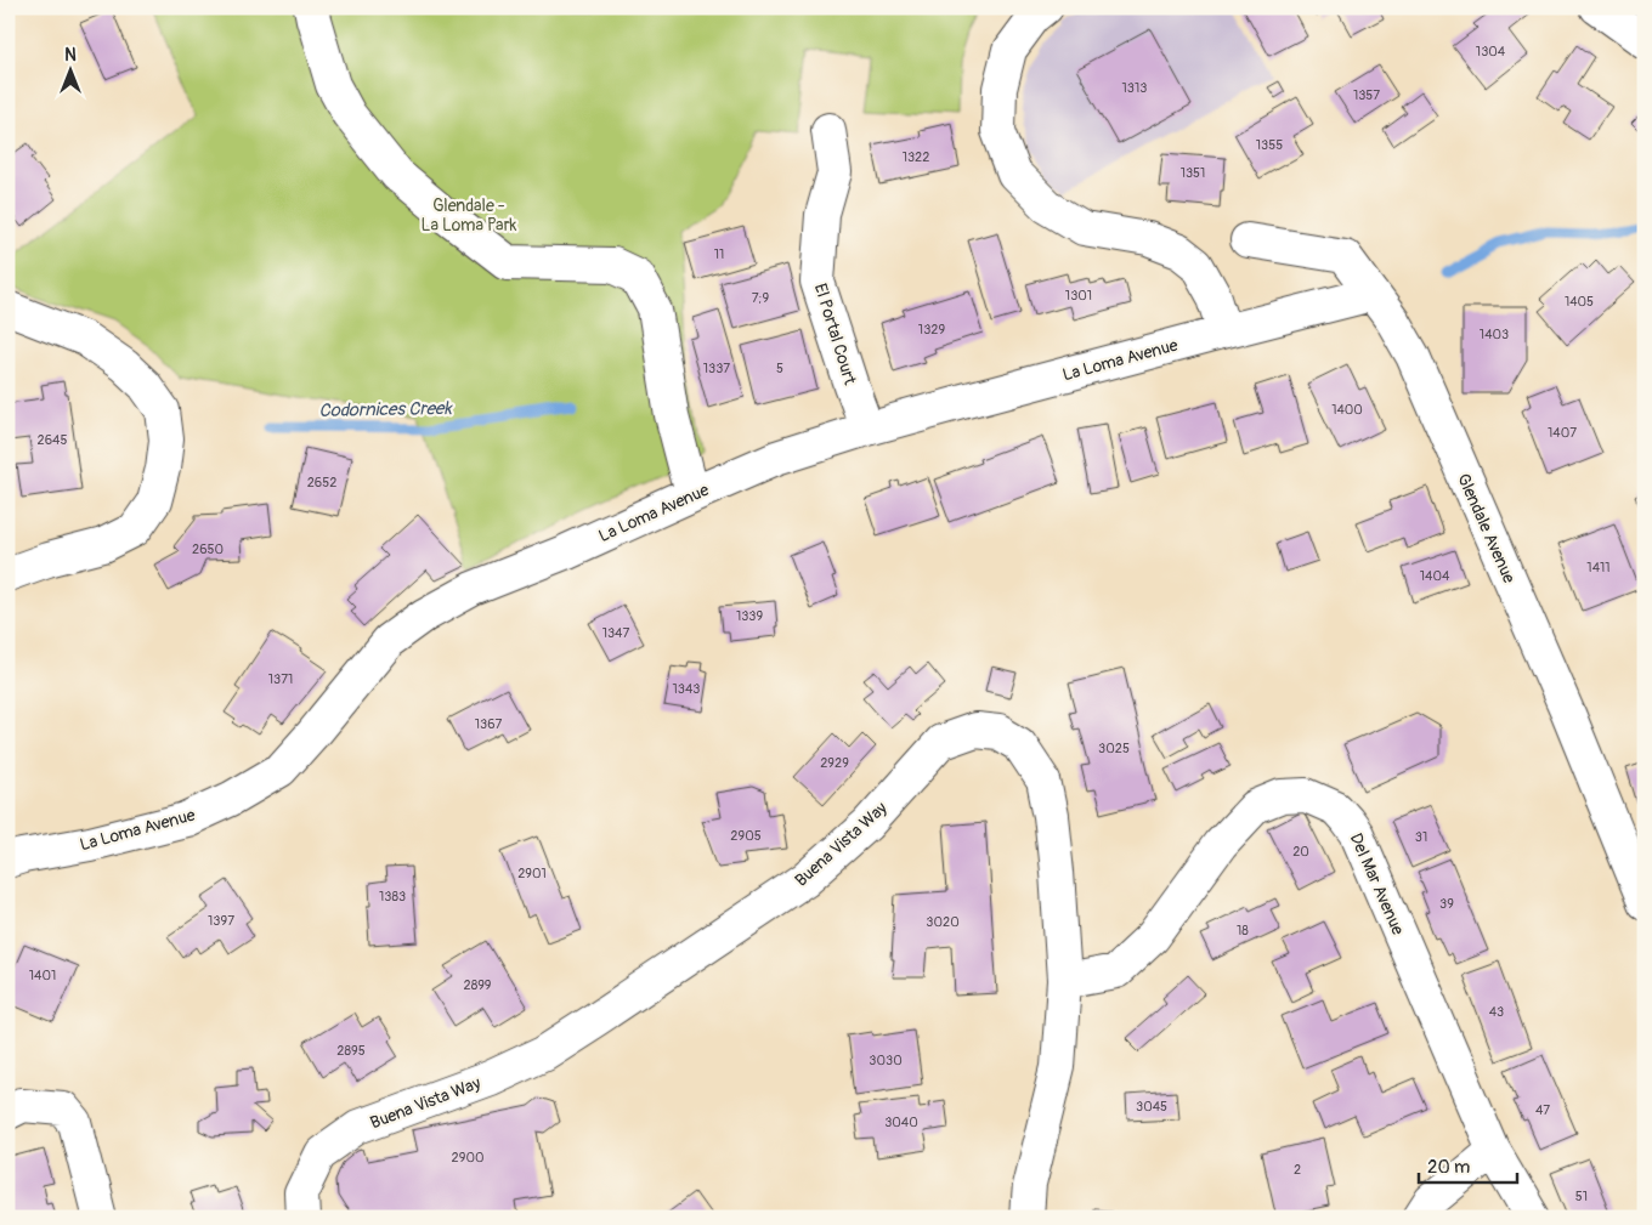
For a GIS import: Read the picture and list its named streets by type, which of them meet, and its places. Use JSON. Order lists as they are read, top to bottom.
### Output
{
  "streets": {
    "street": [
      "El Portal Court",
      "La Loma Avenue",
      "Glendale Avenue",
      "Buena Vista Way",
      "Del Mar Avenue"
    ]
  },
  "crossings": [
    ["El Portal Court", "La Loma Avenue"],
    ["La Loma Avenue", "Glendale Avenue"],
    ["Buena Vista Way", "Del Mar Avenue"]
  ],
  "water": ["Codornices Creek"],
  "parks": ["Glendale - La Loma Park"],
  "house_numbers": [
    "1304",
    "1313",
    "1357",
    "1355",
    "1322",
    "1351",
    "11",
    "1301",
    "7;9",
    "1405",
    "1329",
    "1403",
    "1337",
    "5",
    "1400",
    "1407",
    "2645",
    "2652",
    "2650",
    "1411",
    "1404",
    "1339",
    "1347",
    "1371",
    "1343",
    "1367",
    "3025",
    "2929",
    "2905",
    "31",
    "20",
    "2901",
    "1383",
    "39",
    "1397",
    "3020",
    "18",
    "1401",
    "2899",
    "43",
    "2895",
    "3030",
    "3045",
    "47",
    "3040",
    "2900",
    "2",
    "51"
  ],
  "scale_bar": "20 m",
  "north": "top"
}
